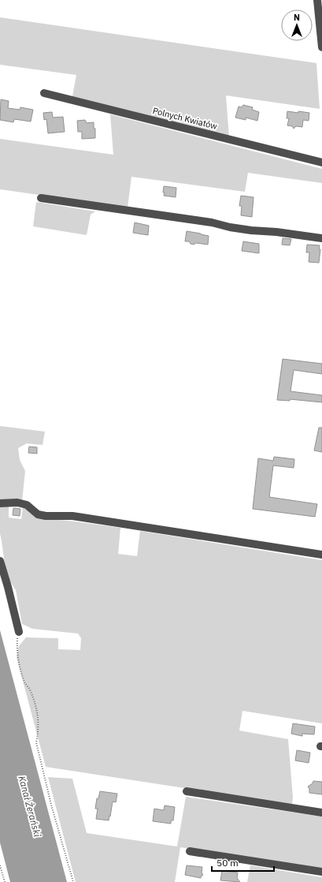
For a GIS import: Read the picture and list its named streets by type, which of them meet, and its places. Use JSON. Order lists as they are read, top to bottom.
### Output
{
  "streets": {
    "street": ["Polnych Kwiatów"]
  },
  "water": ["Kanał Żerański"],
  "scale_bar": "50 m",
  "north": "top"
}
